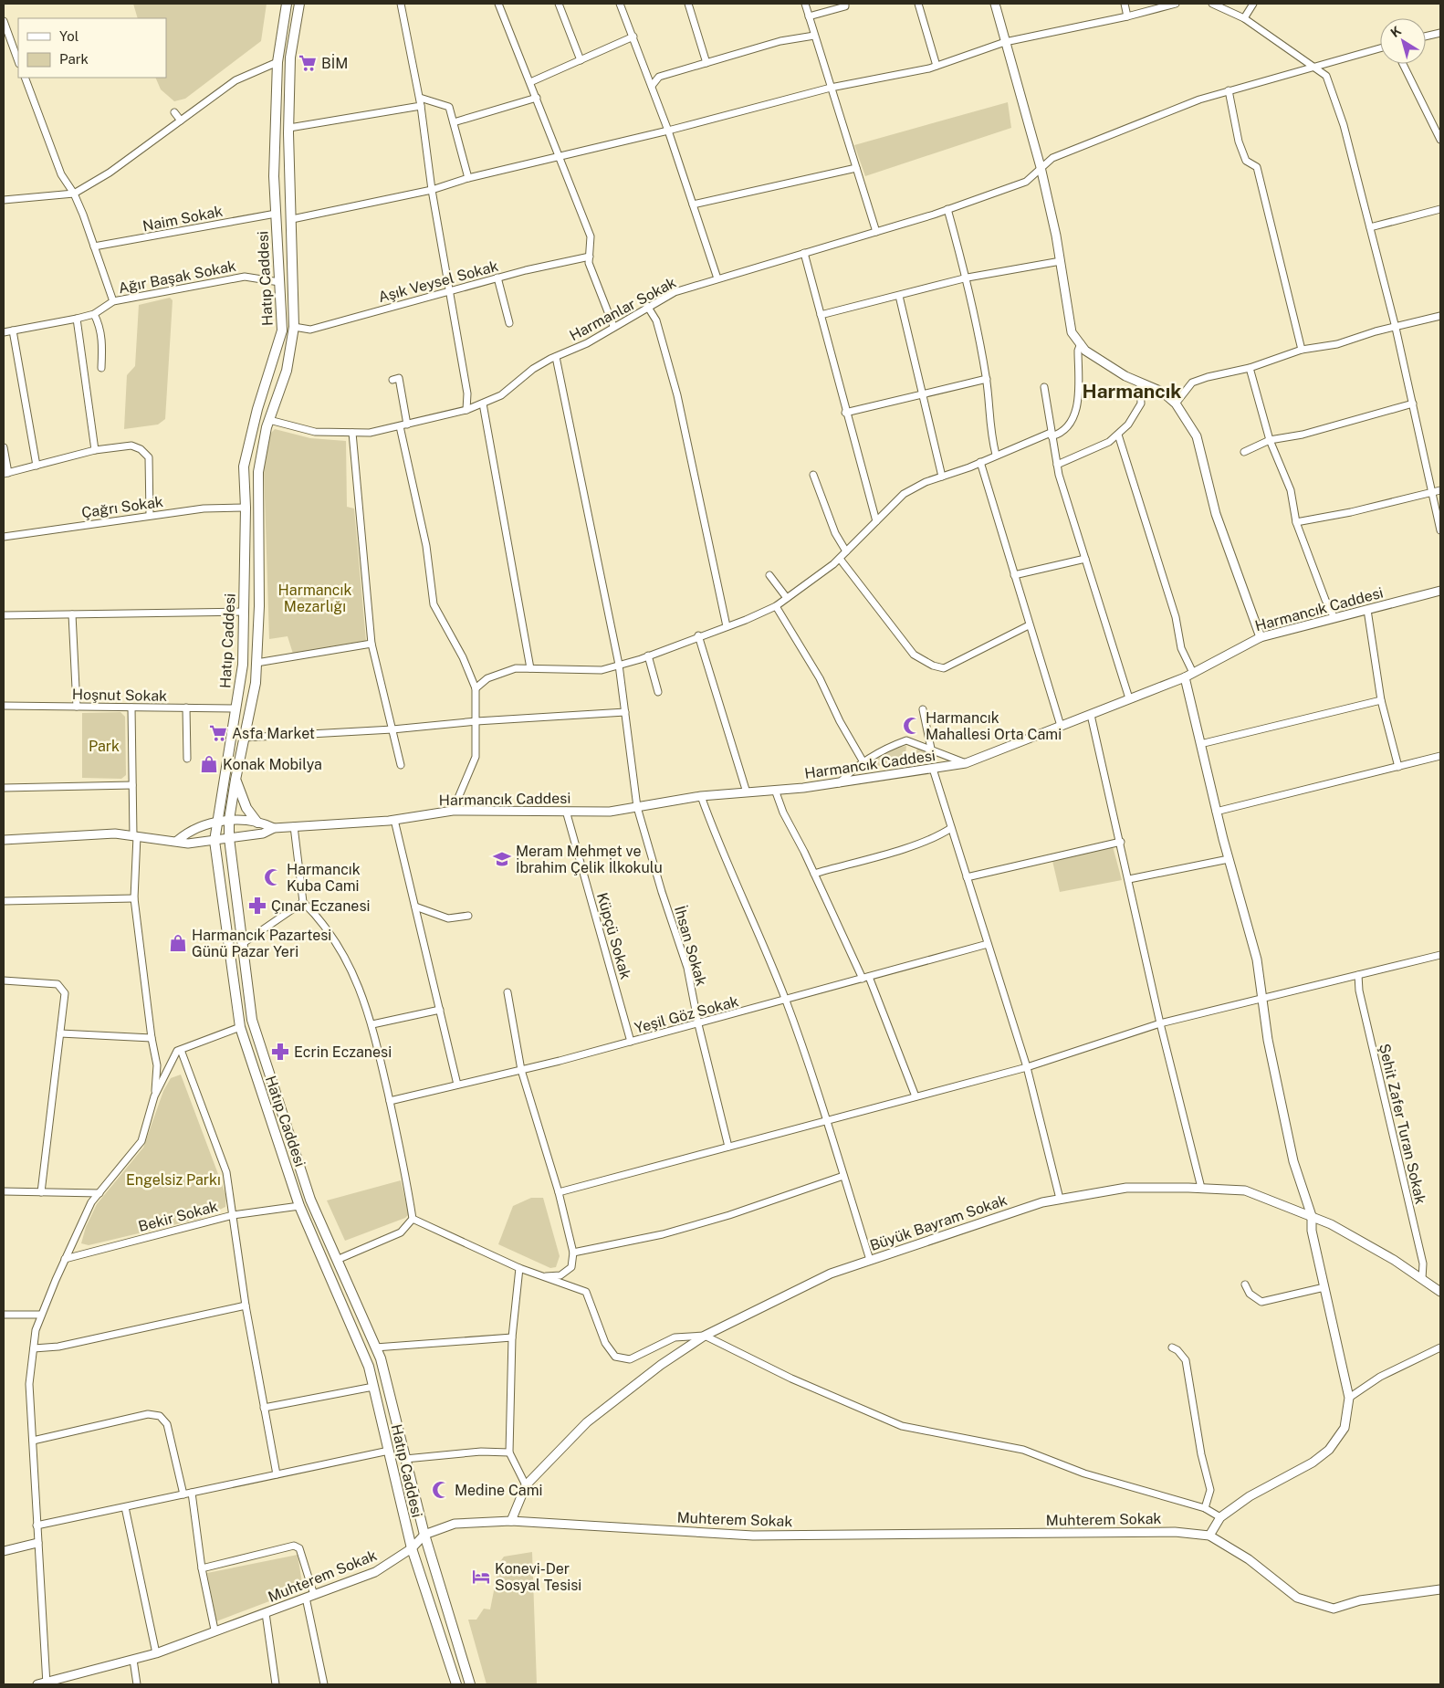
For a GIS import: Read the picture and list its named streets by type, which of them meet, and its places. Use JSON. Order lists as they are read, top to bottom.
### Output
{
  "streets": {
    "main road": ["Hatıp Caddesi"],
    "street": [
      "Naim Sokak",
      "Ağır Başak Sokak",
      "Aşık Veysel Sokak",
      "Harmanlar Sokak",
      "Çağrı Sokak",
      "Harmancık Caddesi",
      "Hoşnut Sokak",
      "Küpçü Sokak",
      "İhsan Sokak",
      "Yeşil Göz Sokak",
      "Şehit Zafer Turan Sokak",
      "Bekir Sokak",
      "Büyük Bayram Sokak",
      "Muhterem Sokak"
    ]
  },
  "crossings": [
    ["Naim Sokak", "Hatıp Caddesi"],
    ["Ağır Başak Sokak", "Hatıp Caddesi"],
    ["Hatıp Caddesi", "Aşık Veysel Sokak"],
    ["Hatıp Caddesi", "Harmanlar Sokak"],
    ["Hatıp Caddesi", "Çağrı Sokak"],
    ["Hatıp Caddesi", "Hoşnut Sokak"],
    ["Hatıp Caddesi", "Bekir Sokak"],
    ["Hatıp Caddesi", "Muhterem Sokak"],
    ["Harmanlar Sokak", "İhsan Sokak"],
    ["Harmancık Caddesi", "Küpçü Sokak"],
    ["Harmancık Caddesi", "İhsan Sokak"],
    ["Küpçü Sokak", "Yeşil Göz Sokak"],
    ["İhsan Sokak", "Yeşil Göz Sokak"],
    ["Şehit Zafer Turan Sokak", "Büyük Bayram Sokak"],
    ["Büyük Bayram Sokak", "Muhterem Sokak"]
  ],
  "districts": ["Harmancık"],
  "parks": ["Harmancık Mezarlığı", "Park", "Engelsiz Parkı"],
  "places": {
    "supermarket": ["BİM", "Asfa Market"],
    "mosque": ["Harmancık Mahallesi Orta Cami", "Harmancık Kuba Cami", "Medine Cami"],
    "shop": ["Konak Mobilya", "Harmancık Pazartesi Günü Pazar Yeri"],
    "school or university": ["Meram Mehmet ve İbrahim Çelik İlkokulu"],
    "pharmacy": ["Çınar Eczanesi", "Ecrin Eczanesi"],
    "hotel": ["Konevi-Der Sosyal Tesisi"]
  },
  "legend": ["Yol", "Park"],
  "north": "top left"
}
